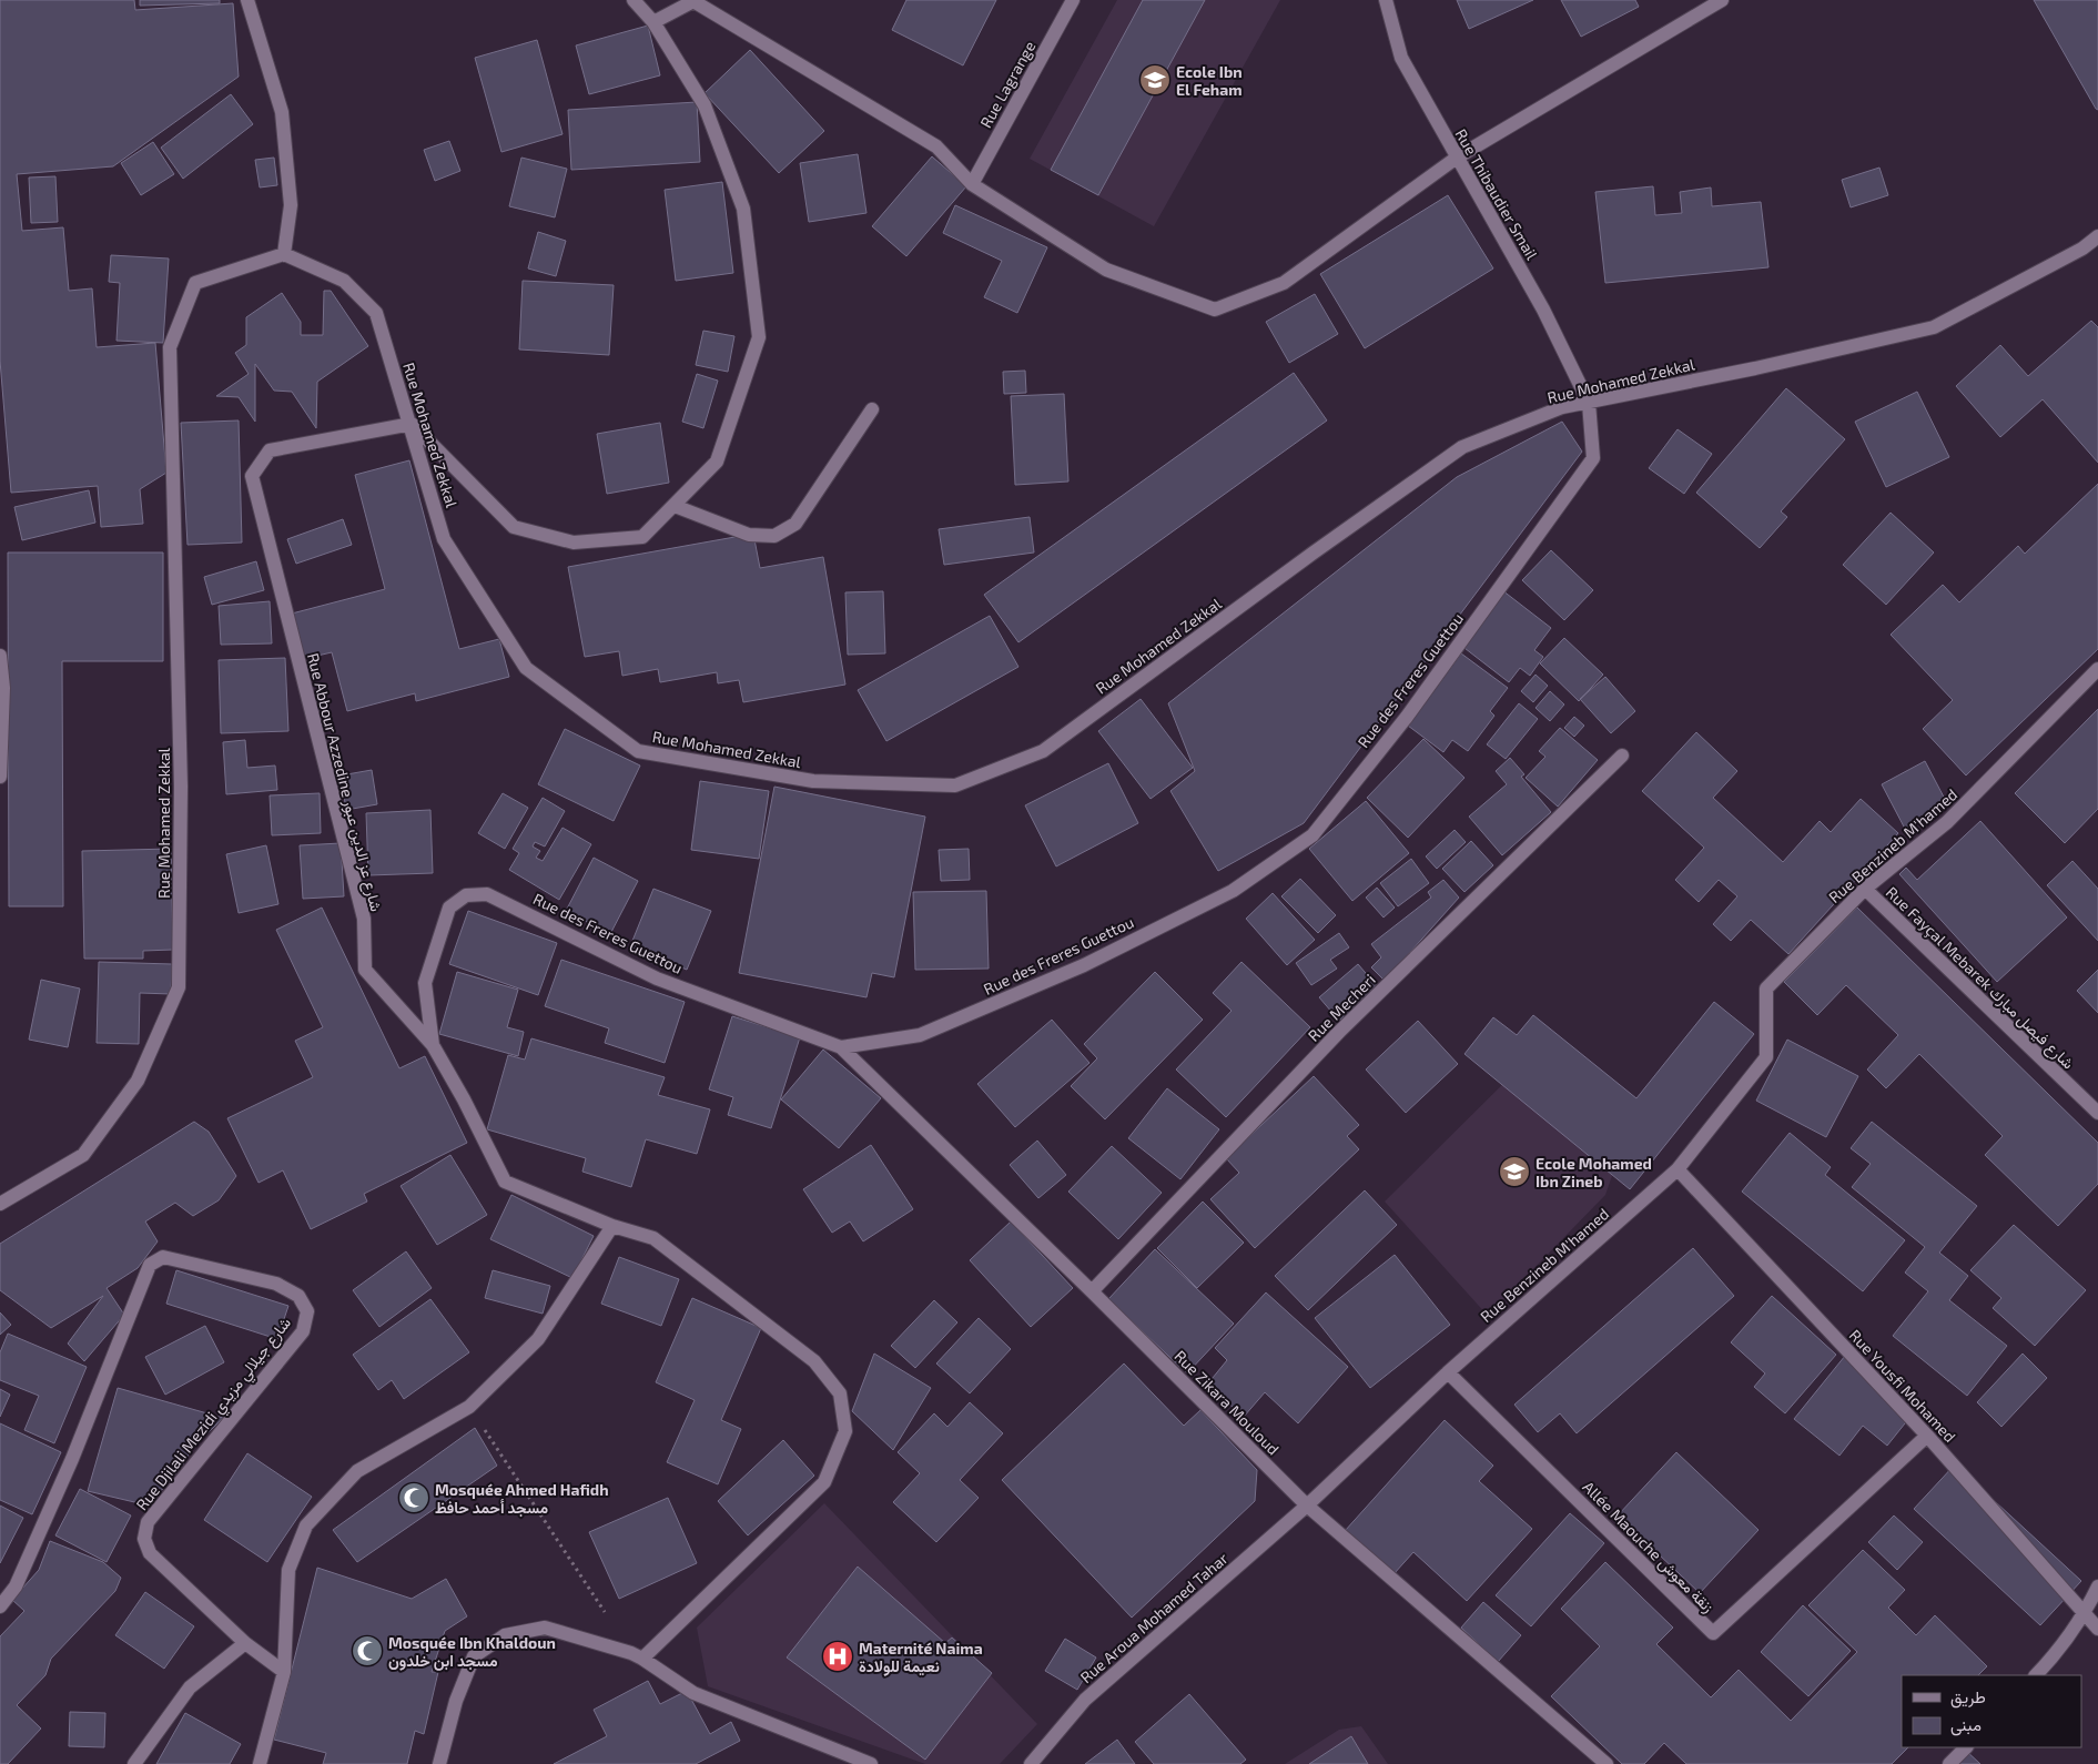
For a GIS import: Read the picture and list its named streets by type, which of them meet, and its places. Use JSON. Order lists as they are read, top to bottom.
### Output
{
  "streets": {
    "street": [
      "Rue Lagrange",
      "Rue Thibaudier Smail",
      "Rue Mohamed Zekkal",
      "Rue des Freres Guettou",
      "Rue Abbour Azzedine شارع عز الدين عبور",
      "Rue Benzineb M'hamed",
      "Rue Fayçal Mebarek شارع فيصل مبارك",
      "Rue Mecheri",
      "Rue Yousfi Mohamed",
      "Rue Zikara Mouloud",
      "Rue Djilali Mezidi شارع جيلالي مزيدي",
      "Allée Maouche زنقة معوش",
      "Rue Aroua Mohamed Tahar"
    ]
  },
  "crossings": [
    ["Rue Thibaudier Smail", "Rue Mohamed Zekkal"],
    ["Rue Thibaudier Smail", "Rue des Freres Guettou"],
    ["Rue Mohamed Zekkal", "Rue des Freres Guettou"],
    ["Rue Mohamed Zekkal", "Rue Abbour Azzedine شارع عز الدين عبور"],
    ["Rue des Freres Guettou", "Rue Abbour Azzedine شارع عز الدين عبور"],
    ["Rue des Freres Guettou", "Rue Zikara Mouloud"],
    ["Rue Benzineb M'hamed", "Rue Fayçal Mebarek شارع فيصل مبارك"],
    ["Rue Benzineb M'hamed", "Rue Yousfi Mohamed"],
    ["Rue Benzineb M'hamed", "Rue Zikara Mouloud"],
    ["Rue Benzineb M'hamed", "Allée Maouche زنقة معوش"],
    ["Rue Benzineb M'hamed", "Rue Aroua Mohamed Tahar"],
    ["Rue Mecheri", "Rue Zikara Mouloud"],
    ["Rue Yousfi Mohamed", "Allée Maouche زنقة معوش"],
    ["Rue Zikara Mouloud", "Rue Aroua Mohamed Tahar"]
  ],
  "places": {
    "school or university": ["Ecole Ibn El Feham", "Ecole Mohamed Ibn Zineb"],
    "mosque": ["Mosquée Ahmed Hafidh مسجد أحمد حافظ", "Mosquée Ibn Khaldoun مسجد ابن خلدون"],
    "hospital": ["Maternité Naima نعيمة للولادة"]
  },
  "legend": ["طريق", "مبنى"]
}
